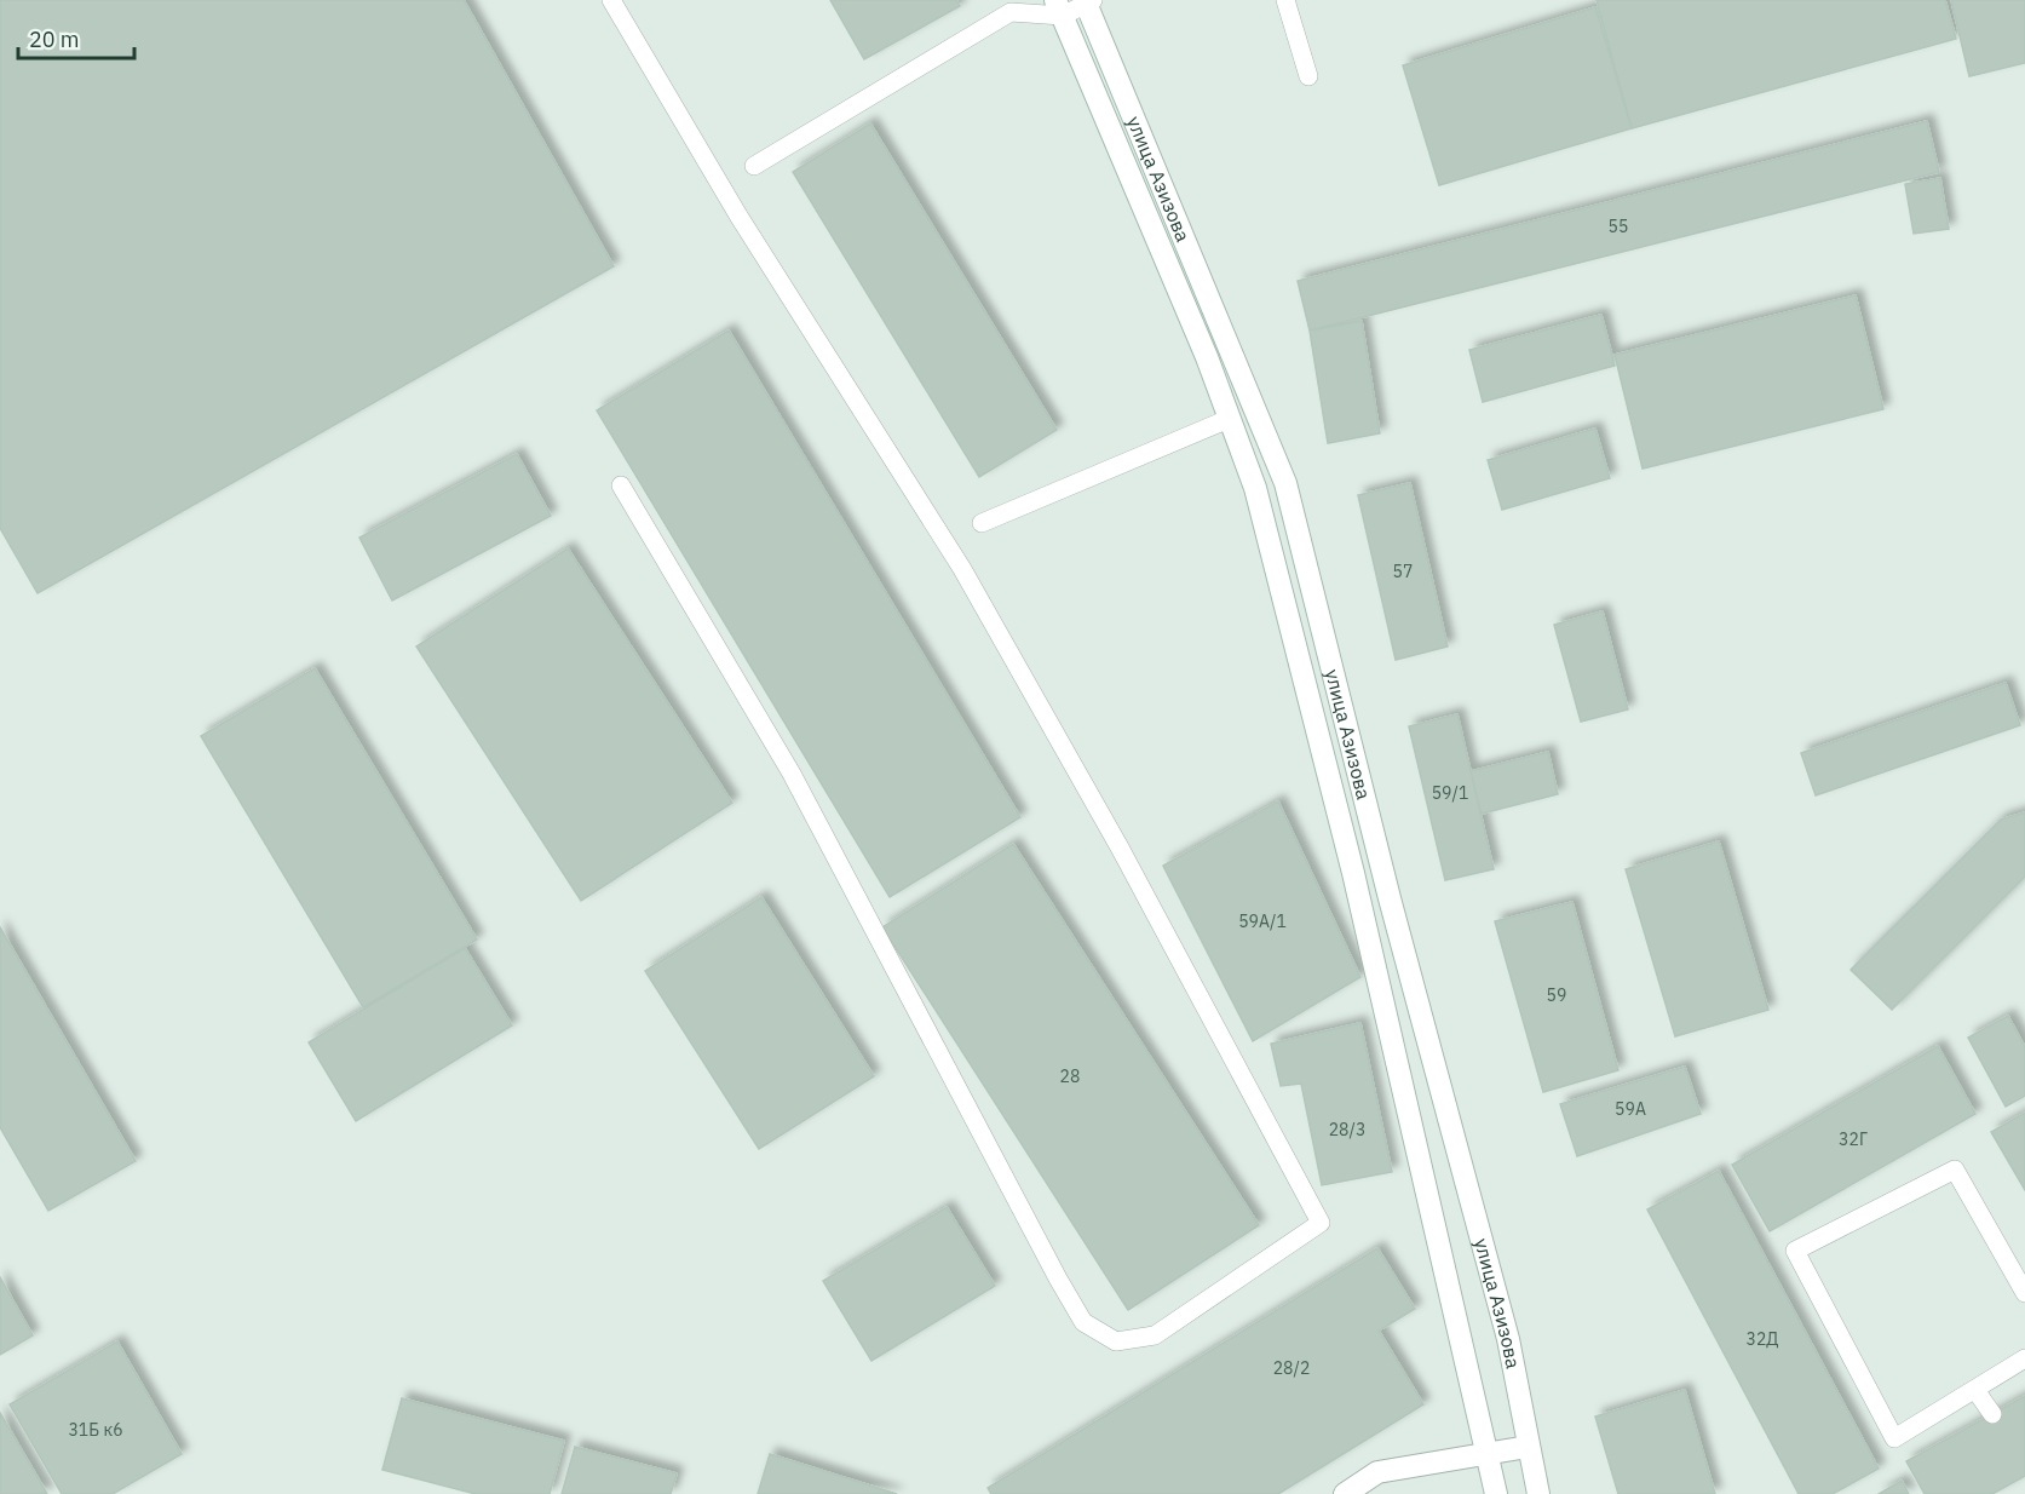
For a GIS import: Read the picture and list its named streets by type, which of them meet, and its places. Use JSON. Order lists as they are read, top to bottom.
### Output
{
  "streets": {
    "main road": ["улица Азизова"]
  },
  "house_numbers": [
    "55",
    "57",
    "59/1",
    "59А/1",
    "59",
    "28",
    "59А",
    "28/3",
    "32Г",
    "32Д",
    "28/2",
    "31Б к6"
  ],
  "scale_bar": "20 m"
}
